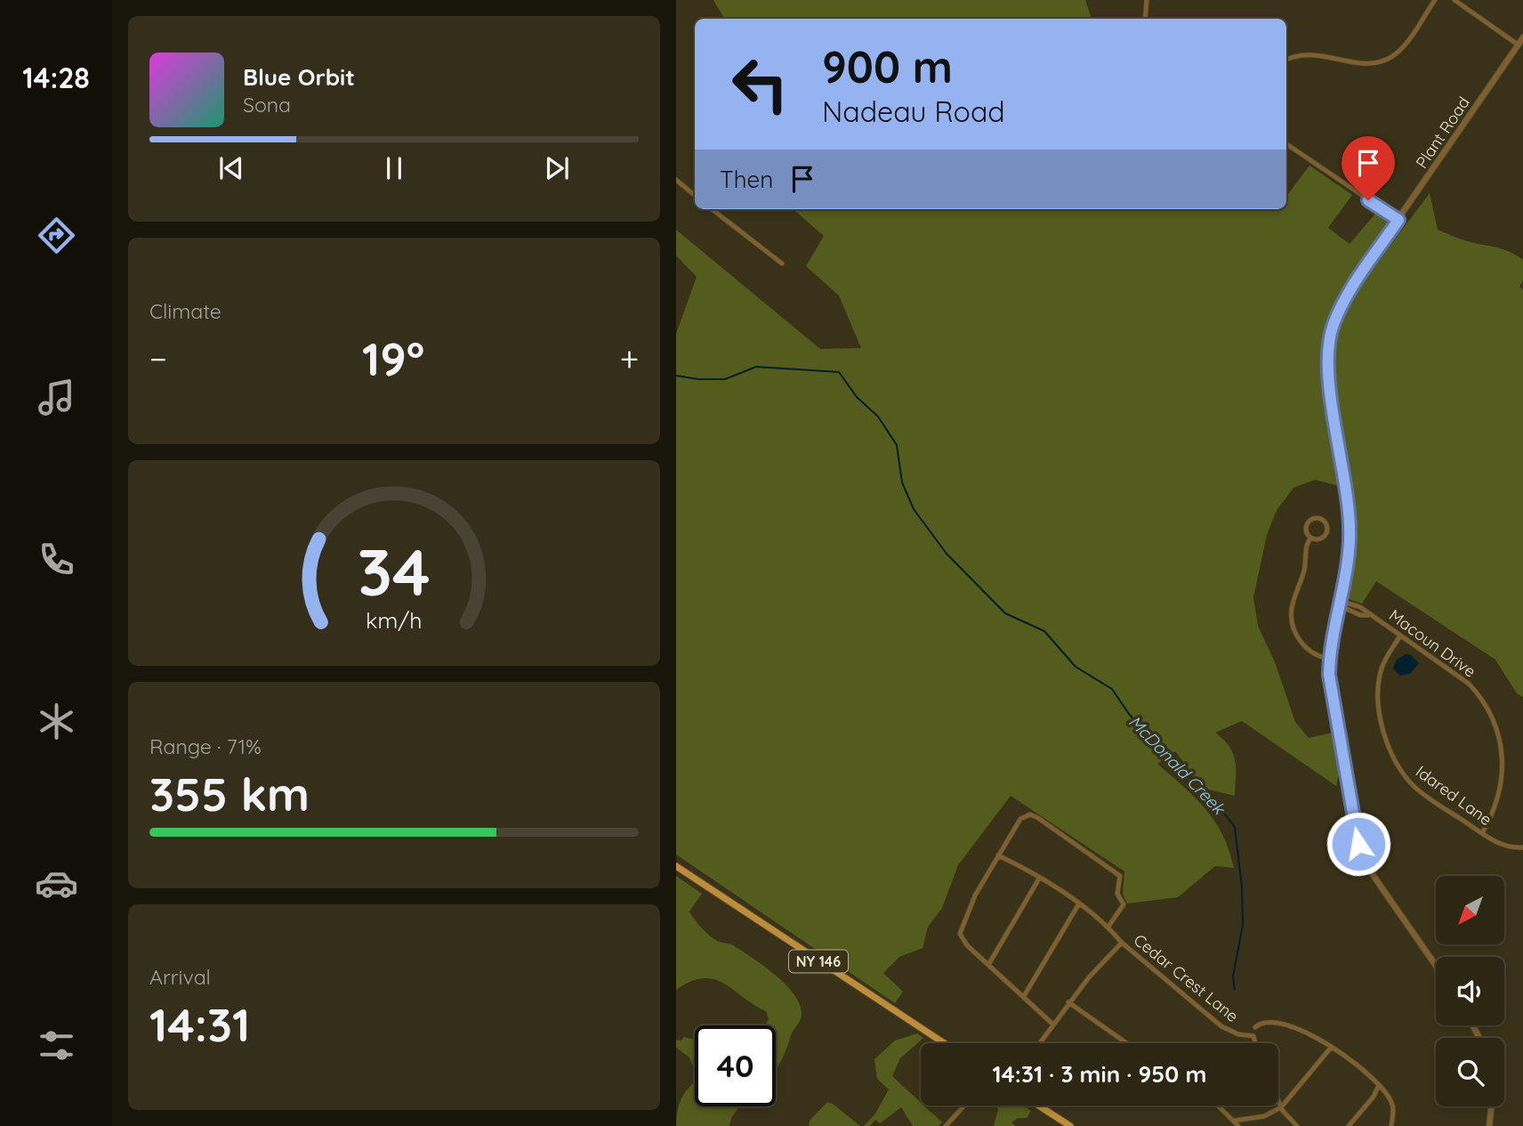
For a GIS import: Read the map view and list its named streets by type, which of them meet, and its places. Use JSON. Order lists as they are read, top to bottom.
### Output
{
  "streets": {
    "main road": ["NY 146"],
    "street": [
      "Plant Road",
      "Macoun Drive",
      "Idared Lane",
      "Cedar Crest Lane"
    ]
  },
  "crossings": [
    ["Plant Road", "Macoun Drive"],
    ["Macoun Drive", "Idared Lane"]
  ],
  "water": ["McDonald Creek"],
  "north": "bottom left",
  "page": {
    "tabs": "14:28",
    "turn": ["900 m", "Nadeau Road"],
    "song": ["Blue Orbit", "Sona"],
    "then": "Then",
    "tile": [
      "Climate",
      ["Range · 71%", "355 km"],
      ["Arrival", "14:31"]
    ],
    "heat": ["−", "19°", "+"],
    "limit": "40",
    "trip": "14:31 · 3 min · 950 m",
    "gauge": ["34", "km/h"]
  }
}
